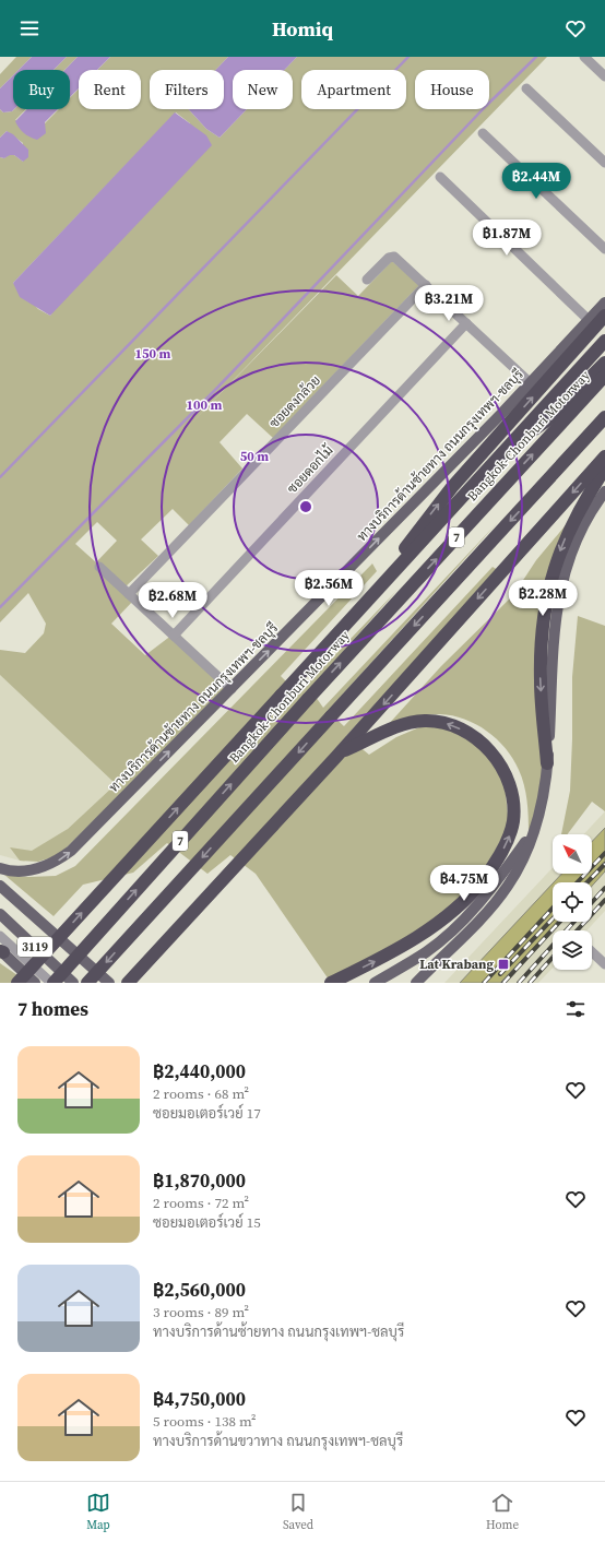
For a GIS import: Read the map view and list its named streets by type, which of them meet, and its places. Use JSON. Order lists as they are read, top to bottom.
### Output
{
  "streets": {
    "highway": ["Bangkok-Chonburi Motorway", "7"],
    "main road": ["ทางบริการด้านซ้ายทาง ถนนกรุงเทพฯ-ชลบุรี", "3119"],
    "street": ["ซอยดงกล้วย", "ซอยดอกไม้"]
  },
  "one_way": ["ทางบริการด้านซ้ายทาง ถนนกรุงเทพฯ-ชลบุรี"],
  "places": {
    "transit": ["Lat Krabang"]
  },
  "north": "top left",
  "page": {
    "header": "Homiq",
    "chip": [
      "Buy",
      "Rent",
      "Filters",
      "New",
      "Apartment",
      "House"
    ],
    "price": [
      "฿2.44M",
      "฿1.87M",
      "฿3.21M",
      "฿2.56M",
      "฿2.28M",
      "฿2.68M",
      "฿4.75M"
    ],
    "heading": "7 homes",
    "list": [
      {
        "name": "฿2,440,000",
        "note": "2 rooms · 68 m² · ซอยมอเตอร์เวย์ 17"
      },
      {
        "name": "฿1,870,000",
        "note": "2 rooms · 72 m² · ซอยมอเตอร์เวย์ 15"
      },
      {
        "name": "฿2,560,000",
        "note": "3 rooms · 89 m² · ทางบริการด้านซ้ายทาง ถนนกรุงเทพฯ-ชลบุรี"
      },
      {
        "name": "฿4,750,000",
        "note": "5 rooms · 138 m² · ทางบริการด้านขวาทาง ถนนกรุงเทพฯ-ชลบุรี"
      }
    ],
    "tabs": ["Map", "Saved", "Home"]
  },
  "rings": ["150 m", "100 m", "50 m"]
}
